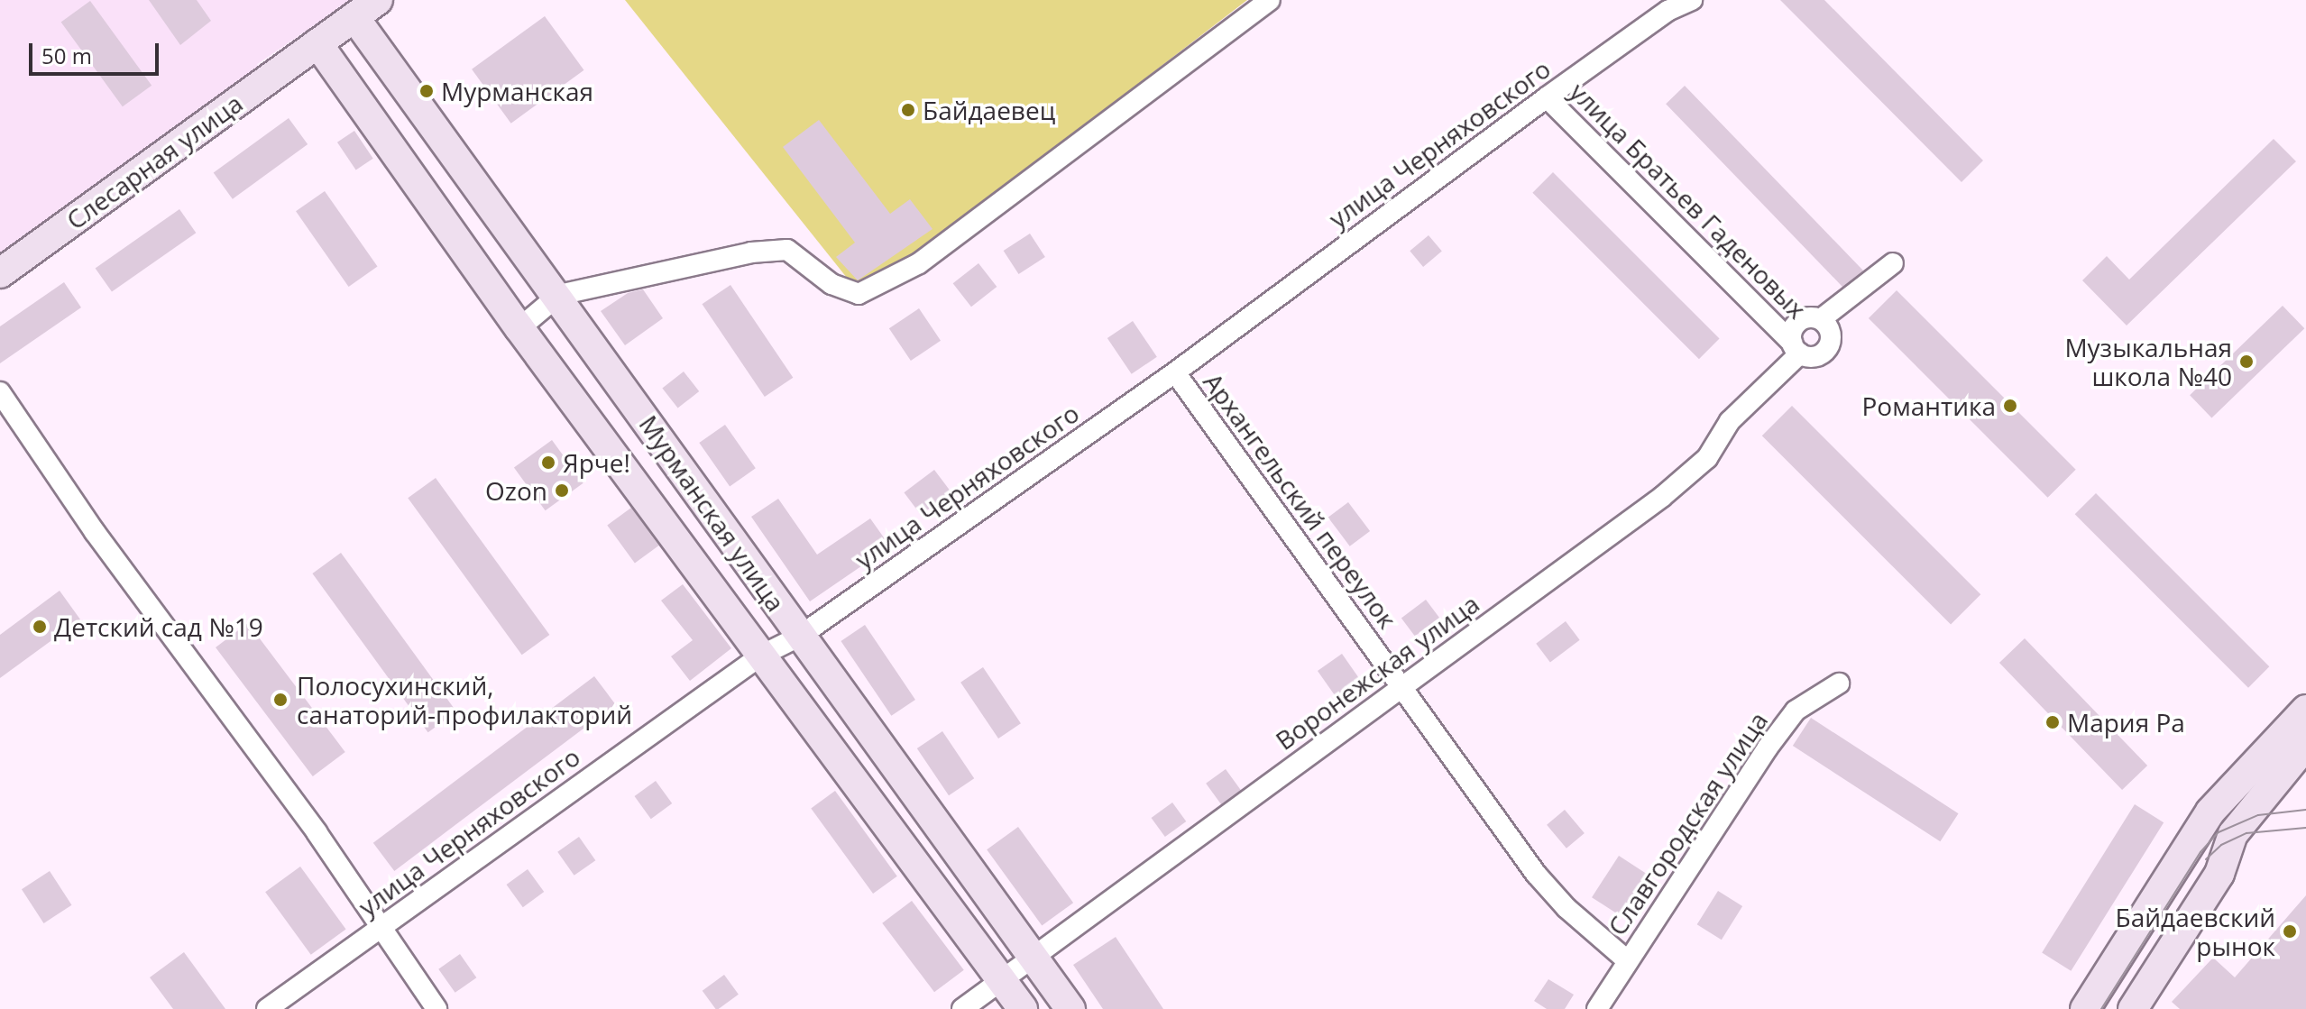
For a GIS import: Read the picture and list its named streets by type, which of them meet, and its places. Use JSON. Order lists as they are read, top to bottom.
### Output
{
  "streets": {
    "main road": ["Слесарная улица", "Мурманская улица"],
    "street": [
      "улица Черняховского",
      "улица Братьев Гаденовых",
      "Архангельский переулок",
      "Воронежская улица",
      "Славгородская улица"
    ]
  },
  "crossings": [
    ["улица Черняховского", "улица Братьев Гаденовых"],
    ["улица Черняховского", "Архангельский переулок"],
    ["улица Черняховского", "Мурманская улица"],
    ["Слесарная улица", "Мурманская улица"],
    ["улица Братьев Гаденовых", "Воронежская улица"],
    ["Архангельский переулок", "Воронежская улица"],
    ["Архангельский переулок", "Славгородская улица"],
    ["Мурманская улица", "Воронежская улица"]
  ],
  "places": [
    "Мурманская",
    "Байдаевец",
    "Музыкальная школа №40",
    "Романтика",
    "Ярче!",
    "Ozon",
    "Детский сад №19",
    "Полосухинский, санаторий-профилакторий",
    "Мария Ра",
    "Байдаевский рынок"
  ],
  "scale_bar": "50 m"
}
